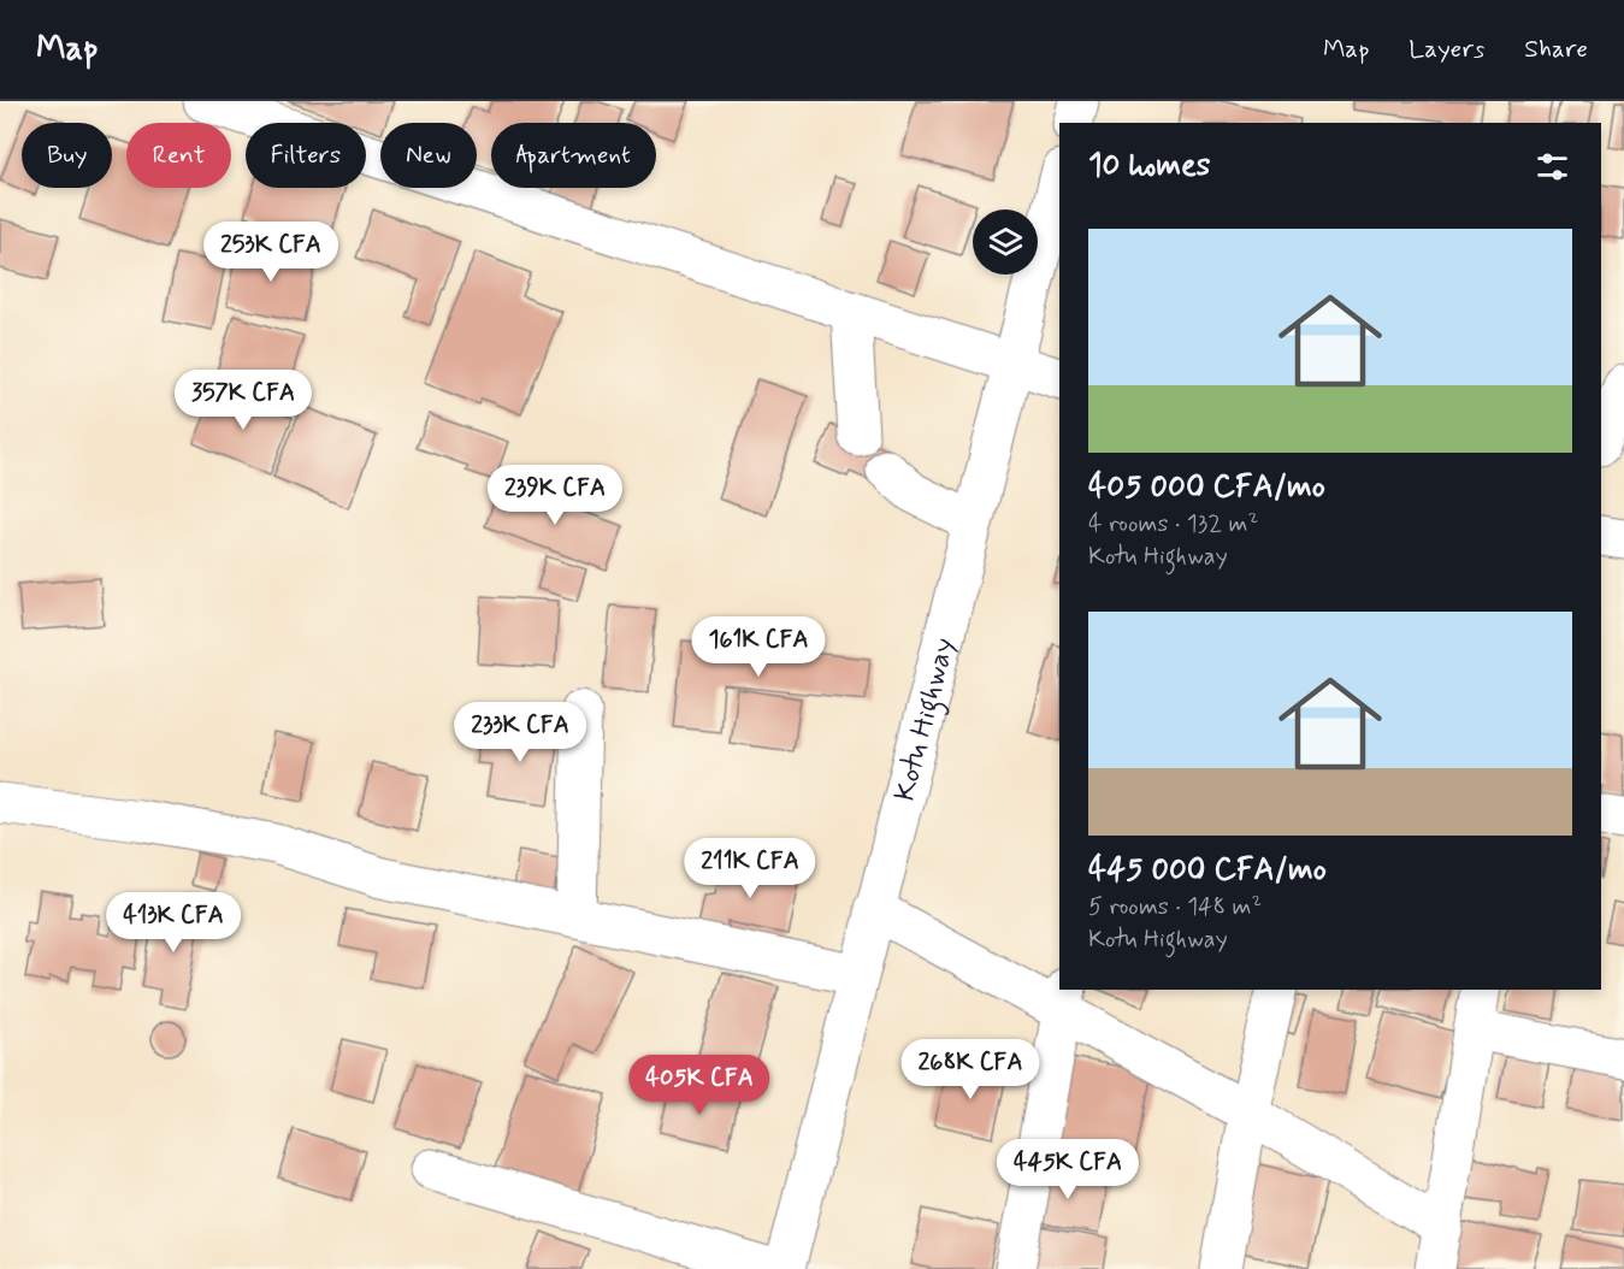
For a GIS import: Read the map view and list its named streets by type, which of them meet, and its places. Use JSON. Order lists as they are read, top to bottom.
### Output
{
  "streets": {
    "street": ["Kotu Highway"]
  },
  "page": {
    "header": "Map",
    "nav": ["Map", "Layers", "Share"],
    "chip": [
      "Buy",
      "Rent",
      "Filters",
      "New",
      "Apartment"
    ],
    "heading": "10 homes",
    "list": [
      {
        "name": "405 000 CFA/mo",
        "note": "4 rooms · 132 m² · Kotu Highway"
      },
      {
        "name": "445 000 CFA/mo",
        "note": "5 rooms · 148 m² · Kotu Highway"
      }
    ],
    "price": [
      "253K CFA",
      "357K CFA",
      "239K CFA",
      "161K CFA",
      "233K CFA",
      "211K CFA",
      "413K CFA",
      "268K CFA",
      "405K CFA",
      "445K CFA"
    ]
  }
}
